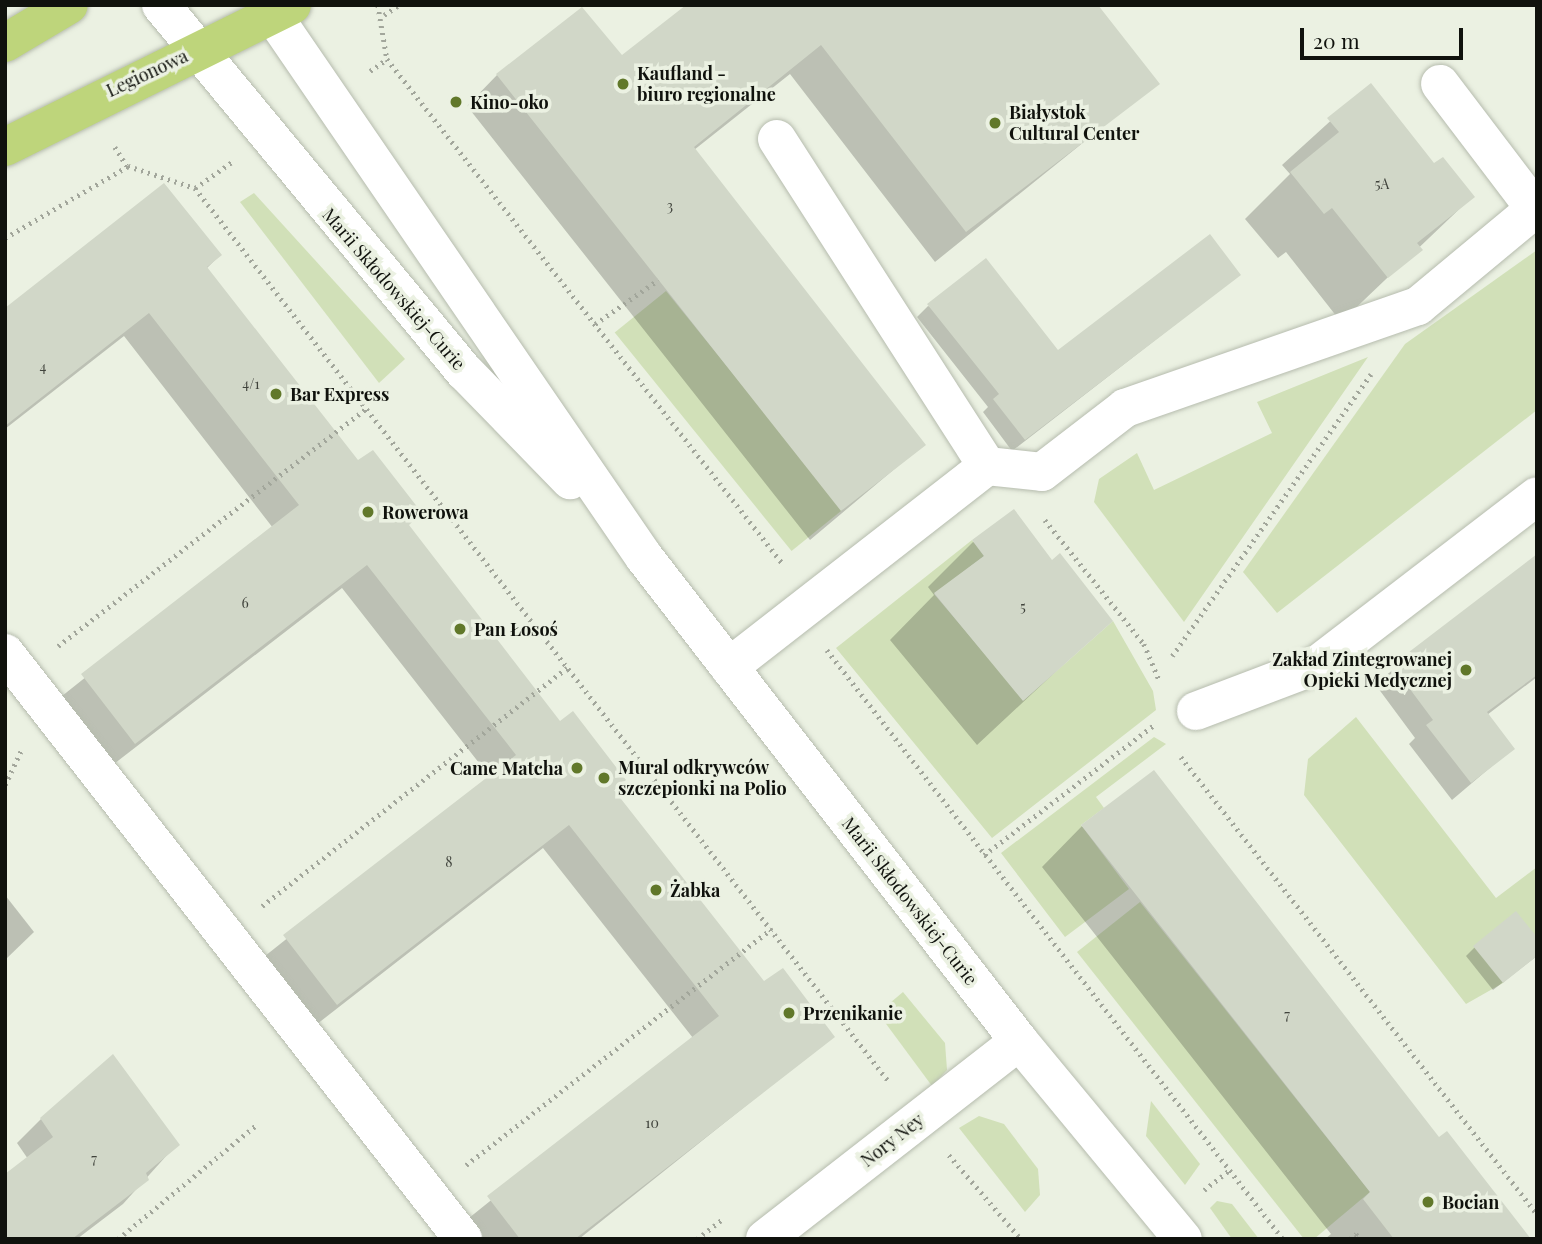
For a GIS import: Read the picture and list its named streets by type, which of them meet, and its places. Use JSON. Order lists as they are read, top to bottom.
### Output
{
  "streets": {
    "main road": ["Legionowa"],
    "street": ["Marii Skłodowskiej-Curie", "Nory Ney"]
  },
  "crossings": [
    ["Legionowa", "Marii Skłodowskiej-Curie"],
    ["Marii Skłodowskiej-Curie", "Nory Ney"]
  ],
  "places": [
    "Kaufland - biuro regionalne",
    "Kino-oko",
    "Białystok Cultural Center",
    "Bar Express",
    "Rowerowa",
    "Pan Łosoś",
    "Zakład Zintegrowanej Opieki Medycznej",
    "Came Matcha",
    "Mural odkrywców szczepionki na Polio",
    "Żabka",
    "Przenikanie",
    "Bocian"
  ],
  "house_numbers": [
    "5A",
    "3",
    "4",
    "4/1",
    "6",
    "5",
    "8",
    "7",
    "10",
    "7"
  ],
  "scale_bar": "20 m"
}
